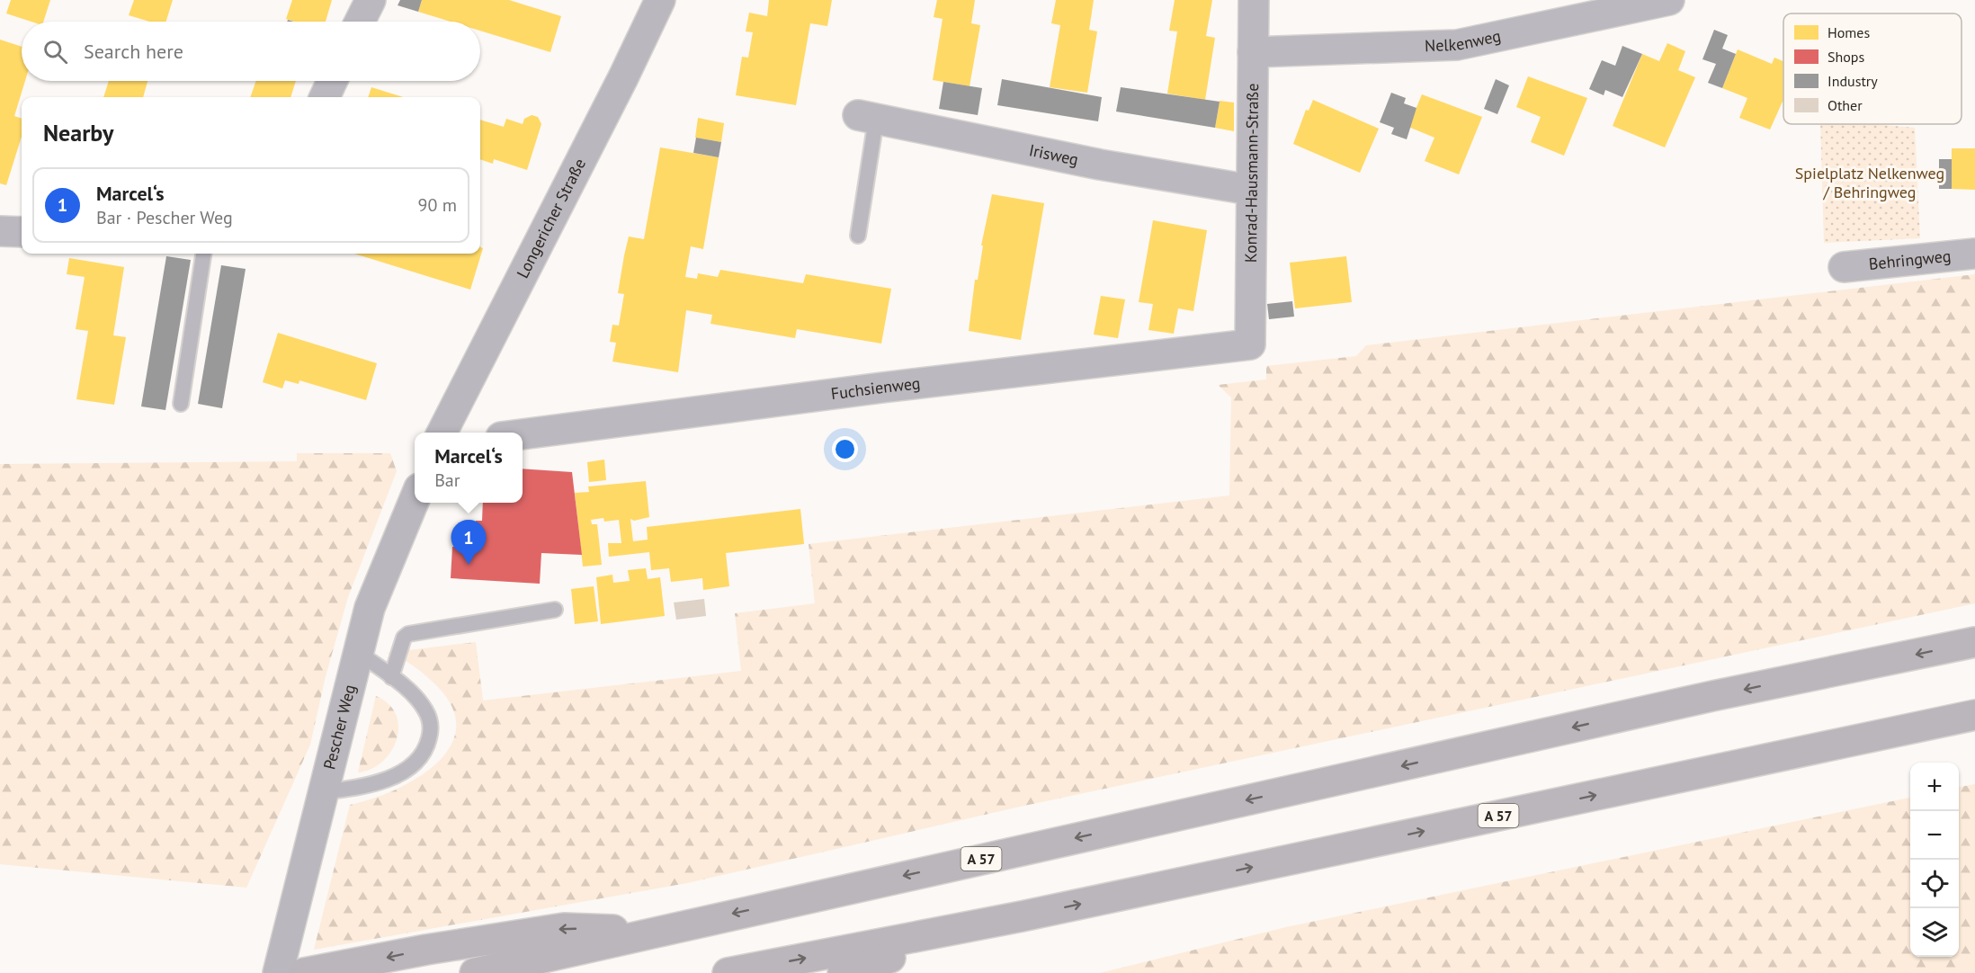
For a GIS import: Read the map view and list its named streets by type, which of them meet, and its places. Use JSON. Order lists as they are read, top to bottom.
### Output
{
  "streets": {
    "highway": ["A 57"],
    "street": [
      "Nelkenweg",
      "Irisweg",
      "Konrad-Hausmann-Straße",
      "Longericher Straße",
      "Behringweg",
      "Fuchsienweg",
      "Pescher Weg"
    ]
  },
  "crossings": [
    ["Nelkenweg", "Konrad-Hausmann-Straße"],
    ["Irisweg", "Konrad-Hausmann-Straße"],
    ["Konrad-Hausmann-Straße", "Fuchsienweg"]
  ],
  "parks": ["Spielplatz Nelkenweg / Behringweg"],
  "legend": [
    "Homes",
    "Shops",
    "Industry",
    "Other"
  ],
  "page": {
    "search": "Search here",
    "heading": "Nearby",
    "list": [
      {
        "mark": "1",
        "name": "Marcel‘s",
        "note": "Bar · Pescher Weg",
        "value": "90 m"
      }
    ],
    "popup": ["Marcel‘s", "Bar"],
    "pins": "1",
    "map_buttons": ["+", "−"]
  }
}
